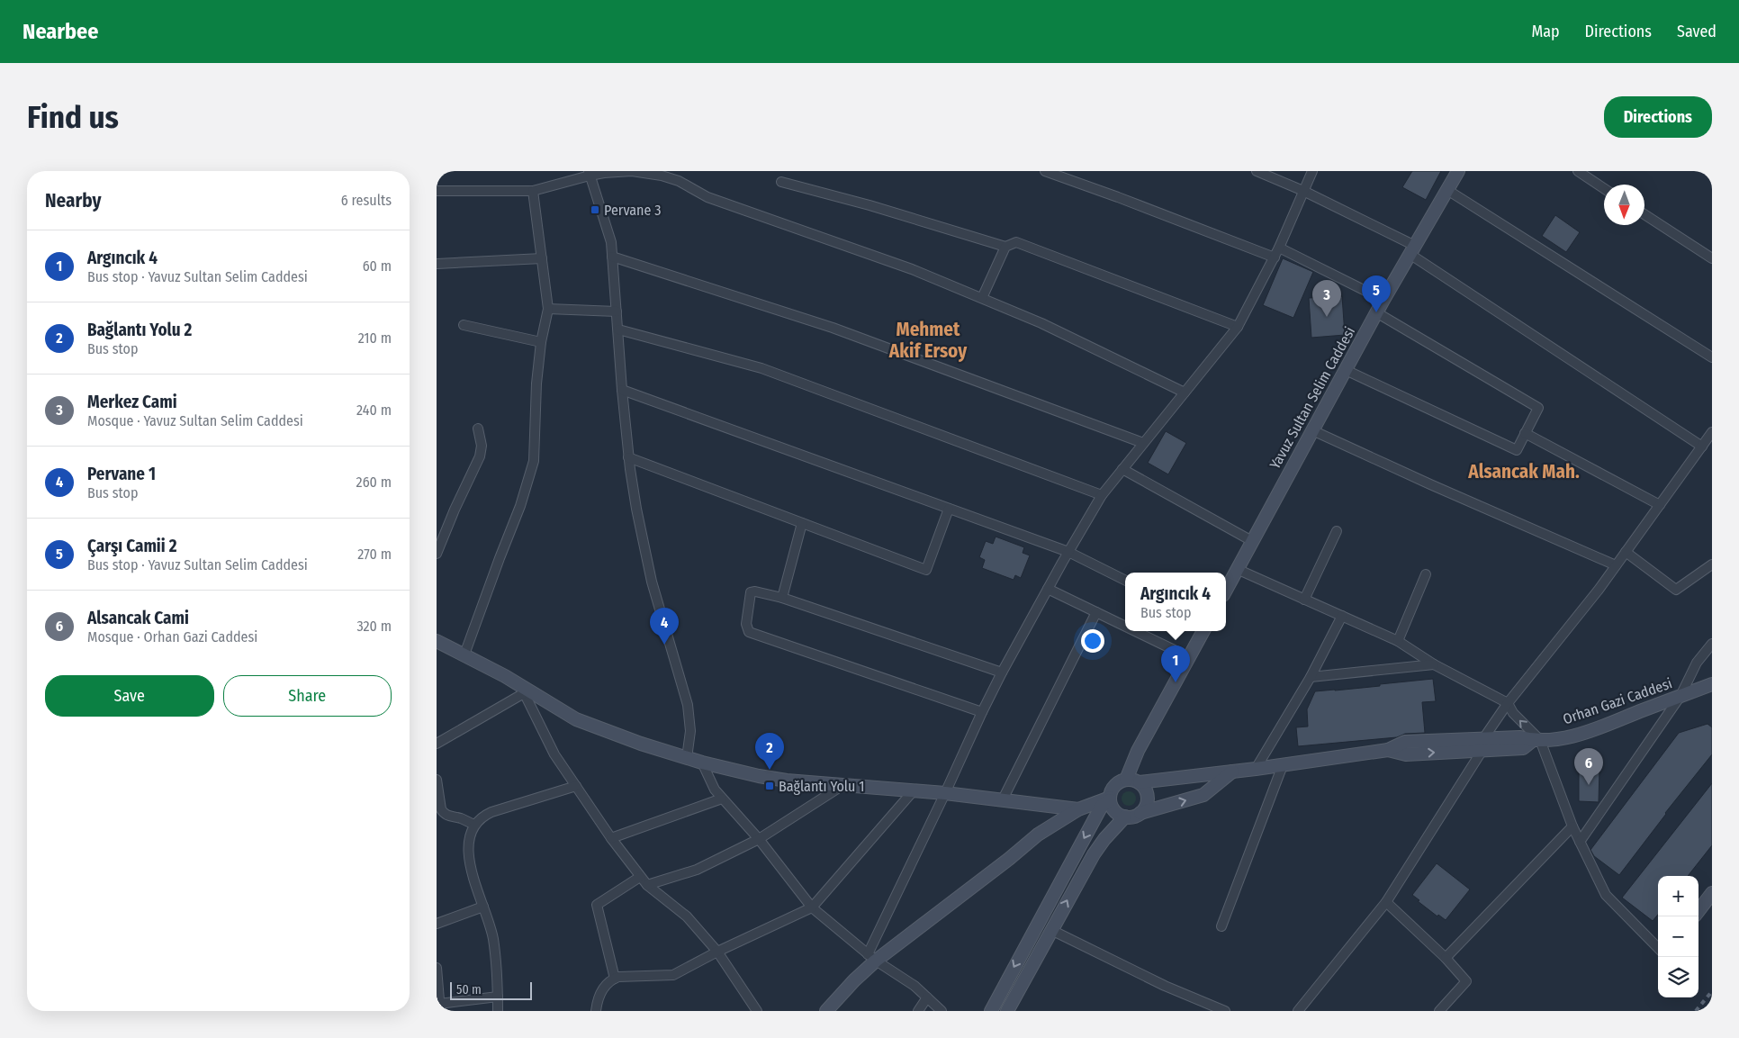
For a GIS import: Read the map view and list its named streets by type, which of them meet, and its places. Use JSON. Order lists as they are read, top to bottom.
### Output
{
  "streets": {
    "street": ["Yavuz Sultan Selim Caddesi", "Orhan Gazi Caddesi"]
  },
  "districts": ["Mehmet Akif Ersoy", "Alsancak Mah."],
  "places": {
    "transit": ["Pervane 3", "Bağlantı Yolu 1"]
  },
  "scale_bar": "50 m",
  "north": "bottom",
  "page": {
    "header": "Nearbee",
    "nav": ["Map", "Directions", "Saved"],
    "buttons": [
      "Directions",
      ["Save", "Share"]
    ],
    "title": "Find us",
    "heading": ["Nearby", "6 results"],
    "list": [
      {
        "mark": "1",
        "name": "Argıncık 4",
        "note": "Bus stop · Yavuz Sultan Selim Caddesi",
        "value": "60 m"
      },
      {
        "mark": "2",
        "name": "Bağlantı Yolu 2",
        "note": "Bus stop",
        "value": "210 m"
      },
      {
        "mark": "3",
        "name": "Merkez Cami",
        "note": "Mosque · Yavuz Sultan Selim Caddesi",
        "value": "240 m"
      },
      {
        "mark": "4",
        "name": "Pervane 1",
        "note": "Bus stop",
        "value": "260 m"
      },
      {
        "mark": "5",
        "name": "Çarşı Camii 2",
        "note": "Bus stop · Yavuz Sultan Selim Caddesi",
        "value": "270 m"
      },
      {
        "mark": "6",
        "name": "Alsancak Cami",
        "note": "Mosque · Orhan Gazi Caddesi",
        "value": "320 m"
      }
    ],
    "pins": [
      "5",
      "3",
      "4",
      "1",
      "2",
      "6"
    ],
    "popup": ["Argıncık 4", "Bus stop"],
    "map_buttons": ["+", "−"],
    "scale": "50 m"
  }
}
